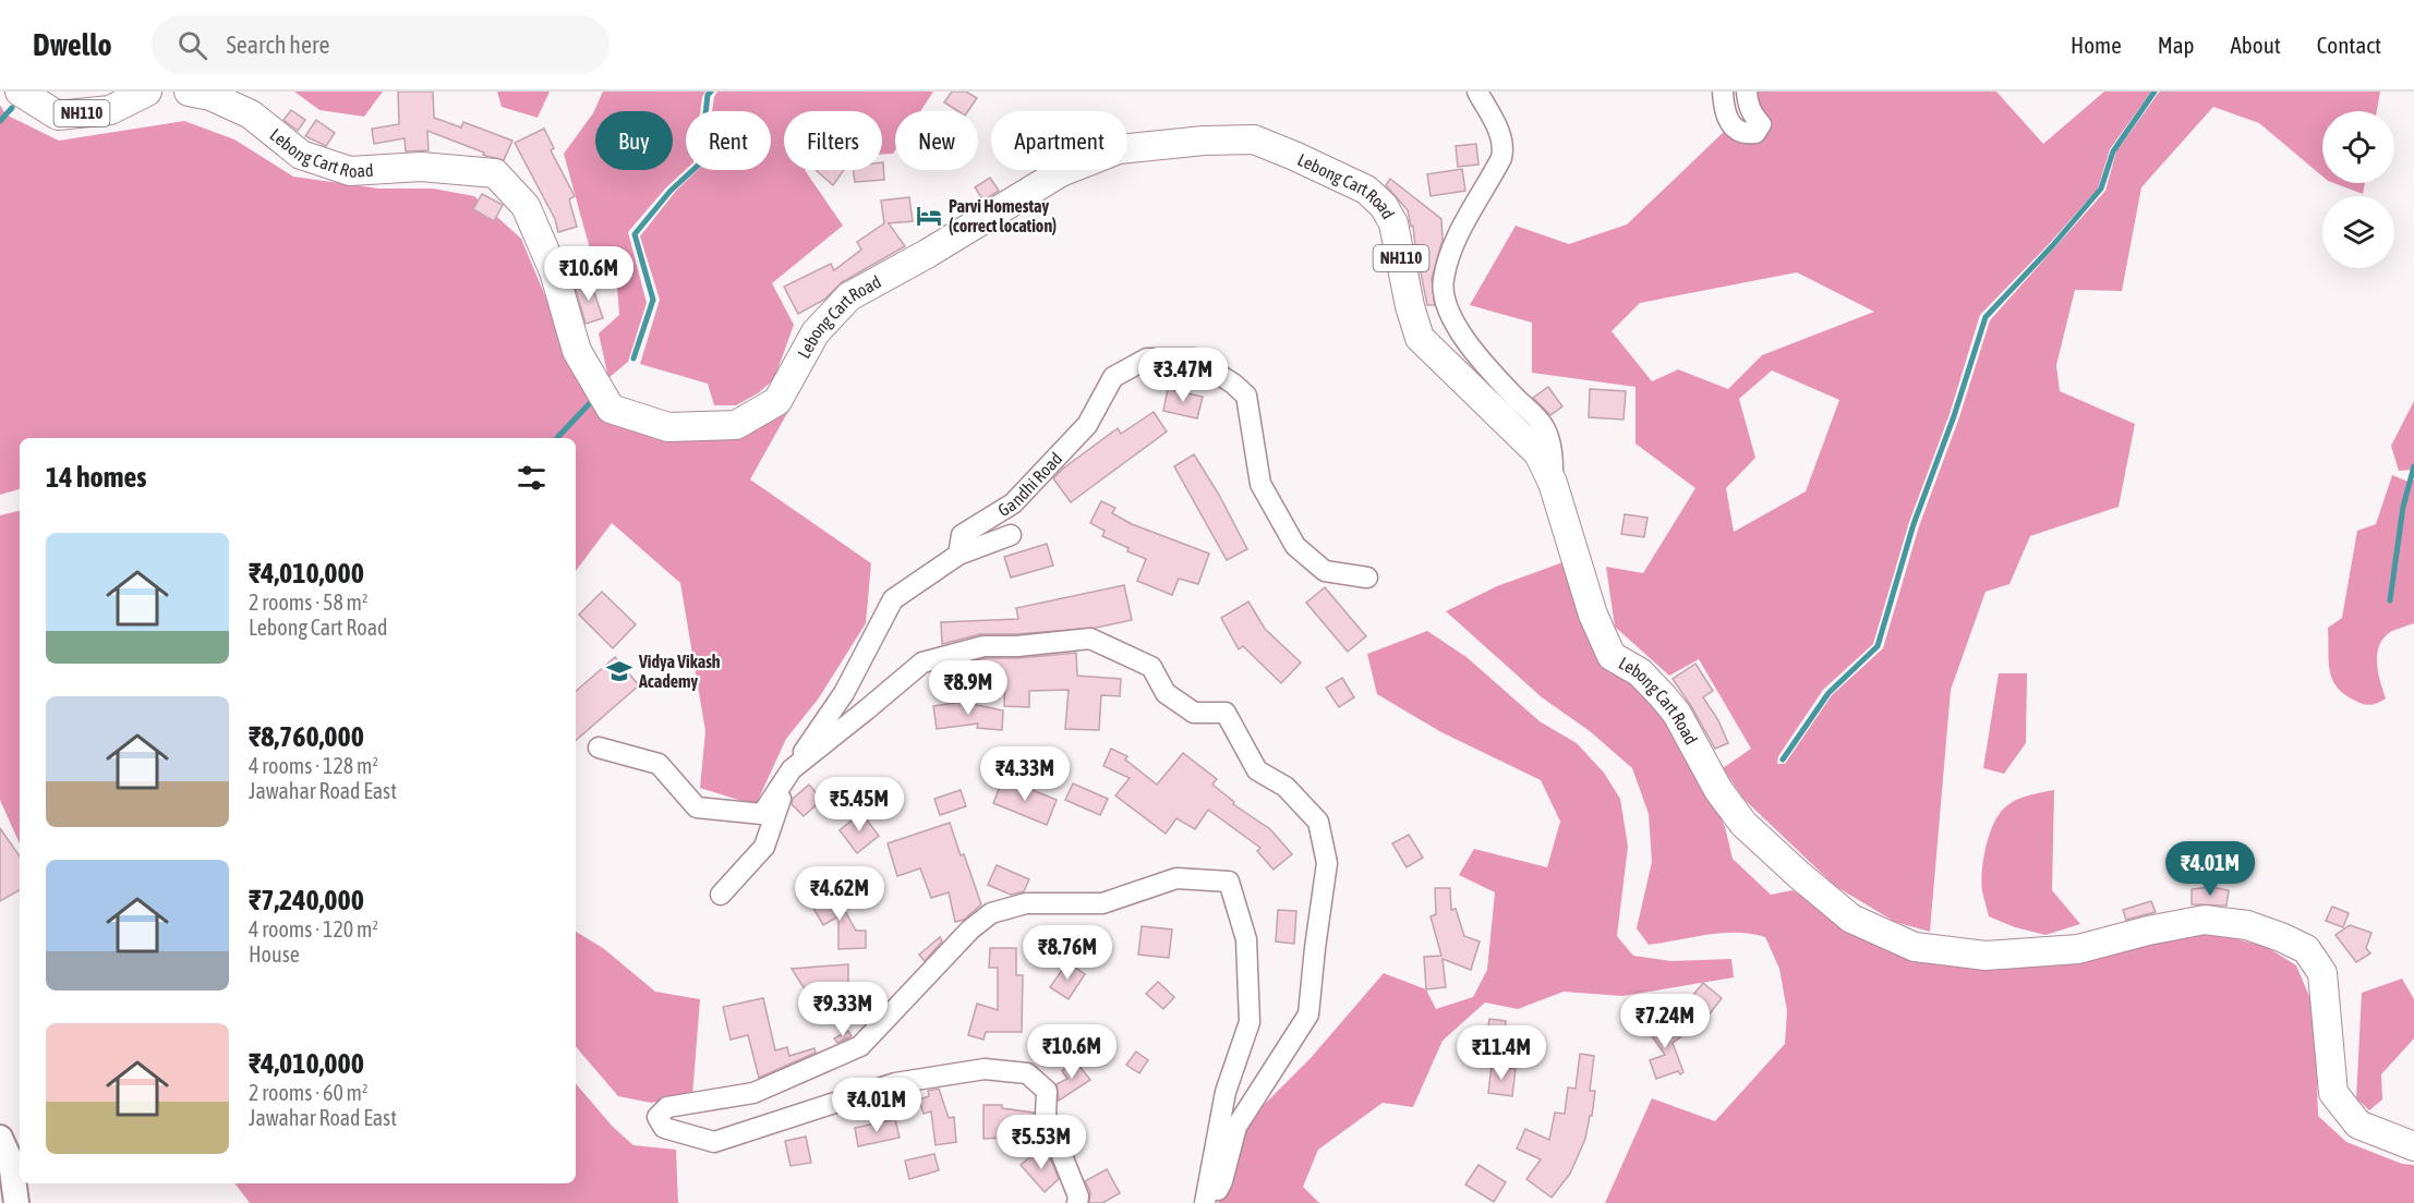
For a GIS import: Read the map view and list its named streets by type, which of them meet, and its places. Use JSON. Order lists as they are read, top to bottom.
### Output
{
  "streets": {
    "highway": ["NH110", "Lebong Cart Road"],
    "street": ["Gandhi Road"]
  },
  "places": {
    "hotel": ["Parvi Homestay (correct location)"],
    "school or university": ["Vidya Vikash Academy"]
  },
  "page": {
    "header": "Dwello",
    "search": "Search here",
    "nav": [
      "Home",
      "Map",
      "About",
      "Contact"
    ],
    "chip": [
      "Buy",
      "Rent",
      "Filters",
      "New",
      "Apartment"
    ],
    "price": [
      "₹10.6M",
      "₹3.47M",
      "₹8.9M",
      "₹4.33M",
      "₹5.45M",
      "₹4.01M",
      "₹4.62M",
      "₹8.76M",
      "₹9.33M",
      "₹7.24M",
      "₹10.6M",
      "₹11.4M",
      "₹4.01M",
      "₹5.53M"
    ],
    "heading": "14 homes",
    "list": [
      {
        "name": "₹4,010,000",
        "note": "2 rooms · 58 m² · Lebong Cart Road"
      },
      {
        "name": "₹8,760,000",
        "note": "4 rooms · 128 m² · Jawahar Road East"
      },
      {
        "name": "₹7,240,000",
        "note": "4 rooms · 120 m² · House"
      },
      {
        "name": "₹4,010,000",
        "note": "2 rooms · 60 m² · Jawahar Road East"
      }
    ]
  }
}
